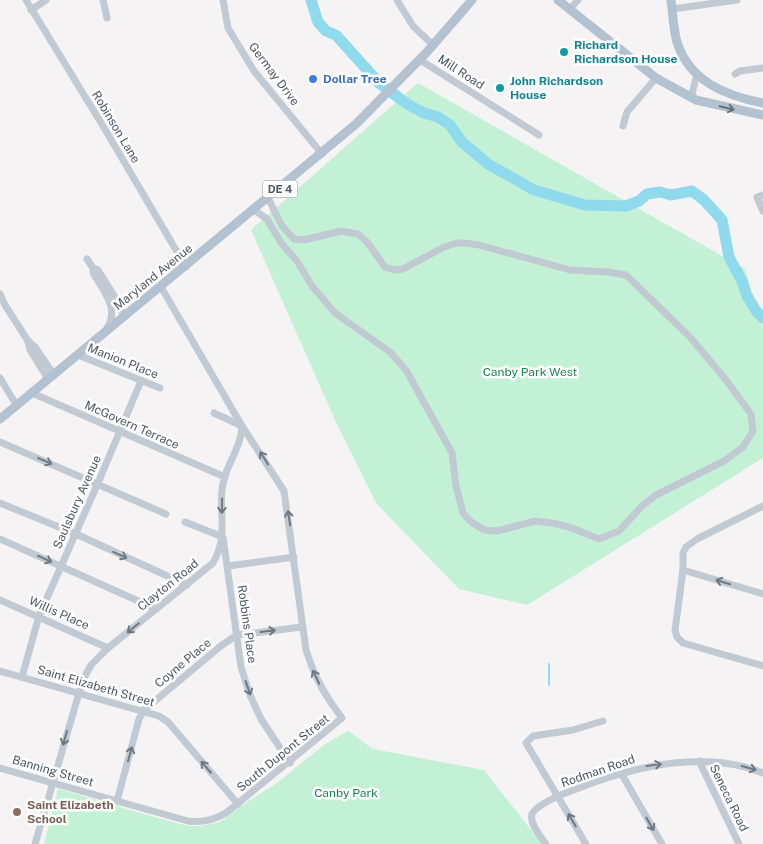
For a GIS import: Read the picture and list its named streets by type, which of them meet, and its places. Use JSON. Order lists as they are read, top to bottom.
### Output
{
  "streets": {
    "main road": ["DE 4", "Maryland Avenue"],
    "street": [
      "Mill Road",
      "Germay Drive",
      "Robinson Lane",
      "Manion Place",
      "McGovern Terrace",
      "Saulsbury Avenue",
      "Clayton Road",
      "Willis Place",
      "Robbins Place",
      "Coyne Place",
      "Saint Elizabeth Street",
      "South Dupont Street",
      "Banning Street",
      "Rodman Road",
      "Seneca Road"
    ]
  },
  "crossings": [
    ["Mill Road", "DE 4"],
    ["Germay Drive", "DE 4"],
    ["Germay Drive", "Maryland Avenue"],
    ["Robinson Lane", "Maryland Avenue"],
    ["DE 4", "Maryland Avenue"],
    ["Maryland Avenue", "Manion Place"],
    ["Maryland Avenue", "McGovern Terrace"],
    ["Manion Place", "Saulsbury Avenue"],
    ["McGovern Terrace", "Saulsbury Avenue"],
    ["McGovern Terrace", "Clayton Road"],
    ["Saulsbury Avenue", "Willis Place"],
    ["Saulsbury Avenue", "Saint Elizabeth Street"],
    ["Clayton Road", "Willis Place"],
    ["Clayton Road", "Robbins Place"],
    ["Clayton Road", "Saint Elizabeth Street"],
    ["Clayton Road", "Banning Street"],
    ["Robbins Place", "Coyne Place"],
    ["Robbins Place", "South Dupont Street"],
    ["Coyne Place", "Saint Elizabeth Street"],
    ["Coyne Place", "South Dupont Street"],
    ["Saint Elizabeth Street", "South Dupont Street"],
    ["South Dupont Street", "Banning Street"],
    ["Rodman Road", "Seneca Road"]
  ],
  "one_way": [
    "Clayton Road",
    "Robbins Place",
    "Coyne Place",
    "Saint Elizabeth Street",
    "South Dupont Street",
    "Rodman Road"
  ],
  "parks": ["Canby Park West", "Canby Park"],
  "places": [
    "Richard Richardson House",
    "Dollar Tree",
    "John Richardson House",
    "Saint Elizabeth School"
  ]
}
